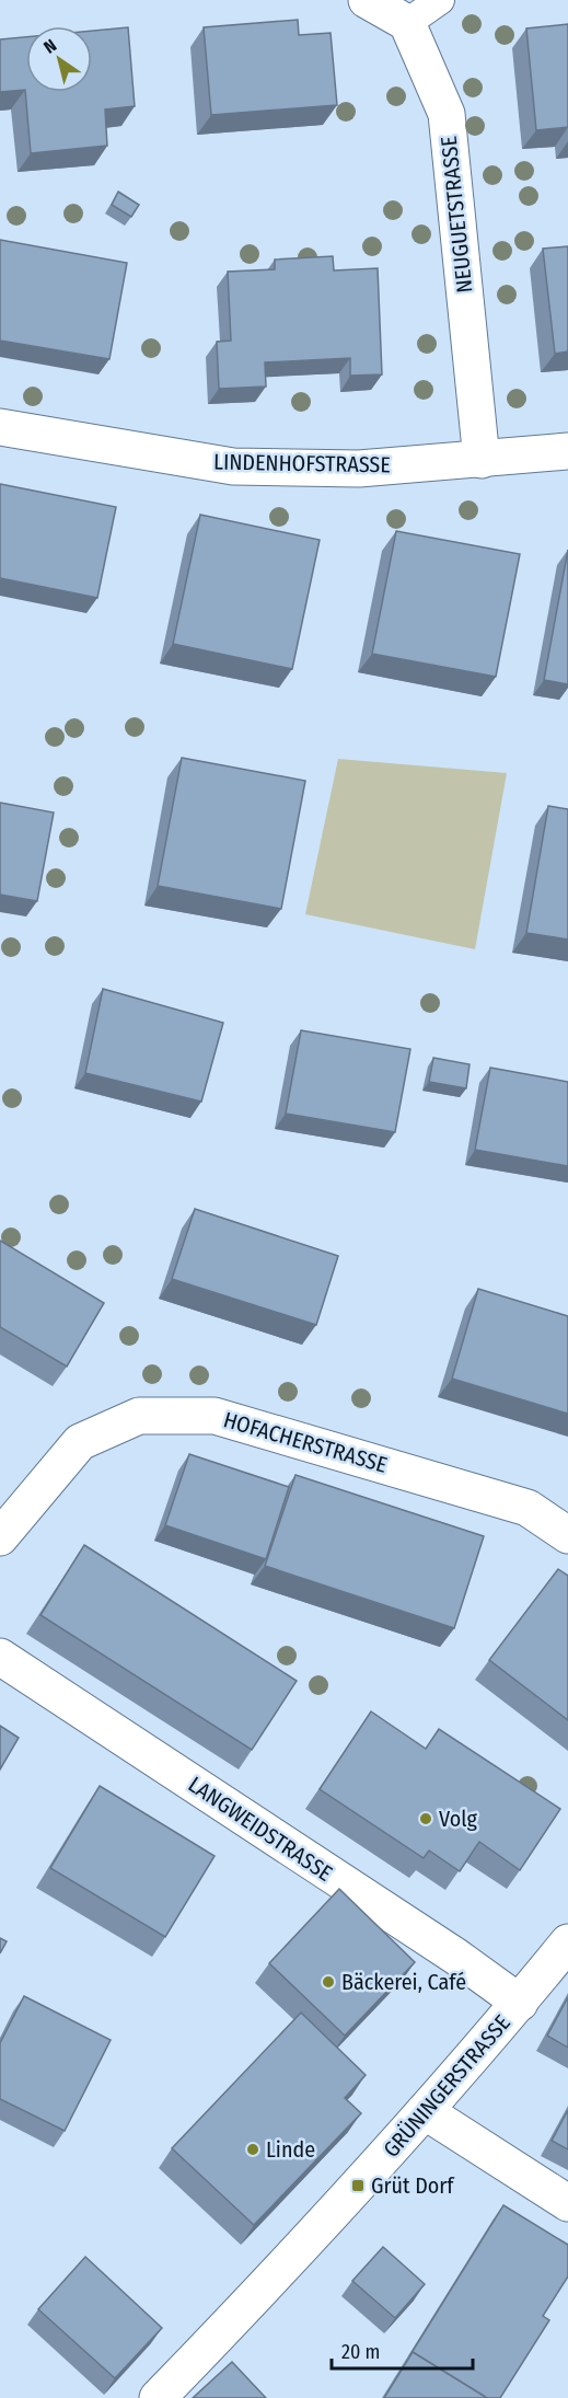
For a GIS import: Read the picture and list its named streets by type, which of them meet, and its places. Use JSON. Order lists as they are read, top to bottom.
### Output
{
  "streets": {
    "street": [
      "NEUGUETSTRASSE",
      "LINDENHOFSTRASSE",
      "HOFACHERSTRASSE",
      "LANGWEIDSTRASSE",
      "GRÜNINGERSTRASSE"
    ]
  },
  "crossings": [
    ["NEUGUETSTRASSE", "LINDENHOFSTRASSE"],
    ["LANGWEIDSTRASSE", "GRÜNINGERSTRASSE"]
  ],
  "places": {
    "other": ["Volg", "Bäckerei, Café", "Linde"],
    "transit": ["Grüt Dorf"]
  },
  "scale_bar": "20 m",
  "north": "top left"
}
